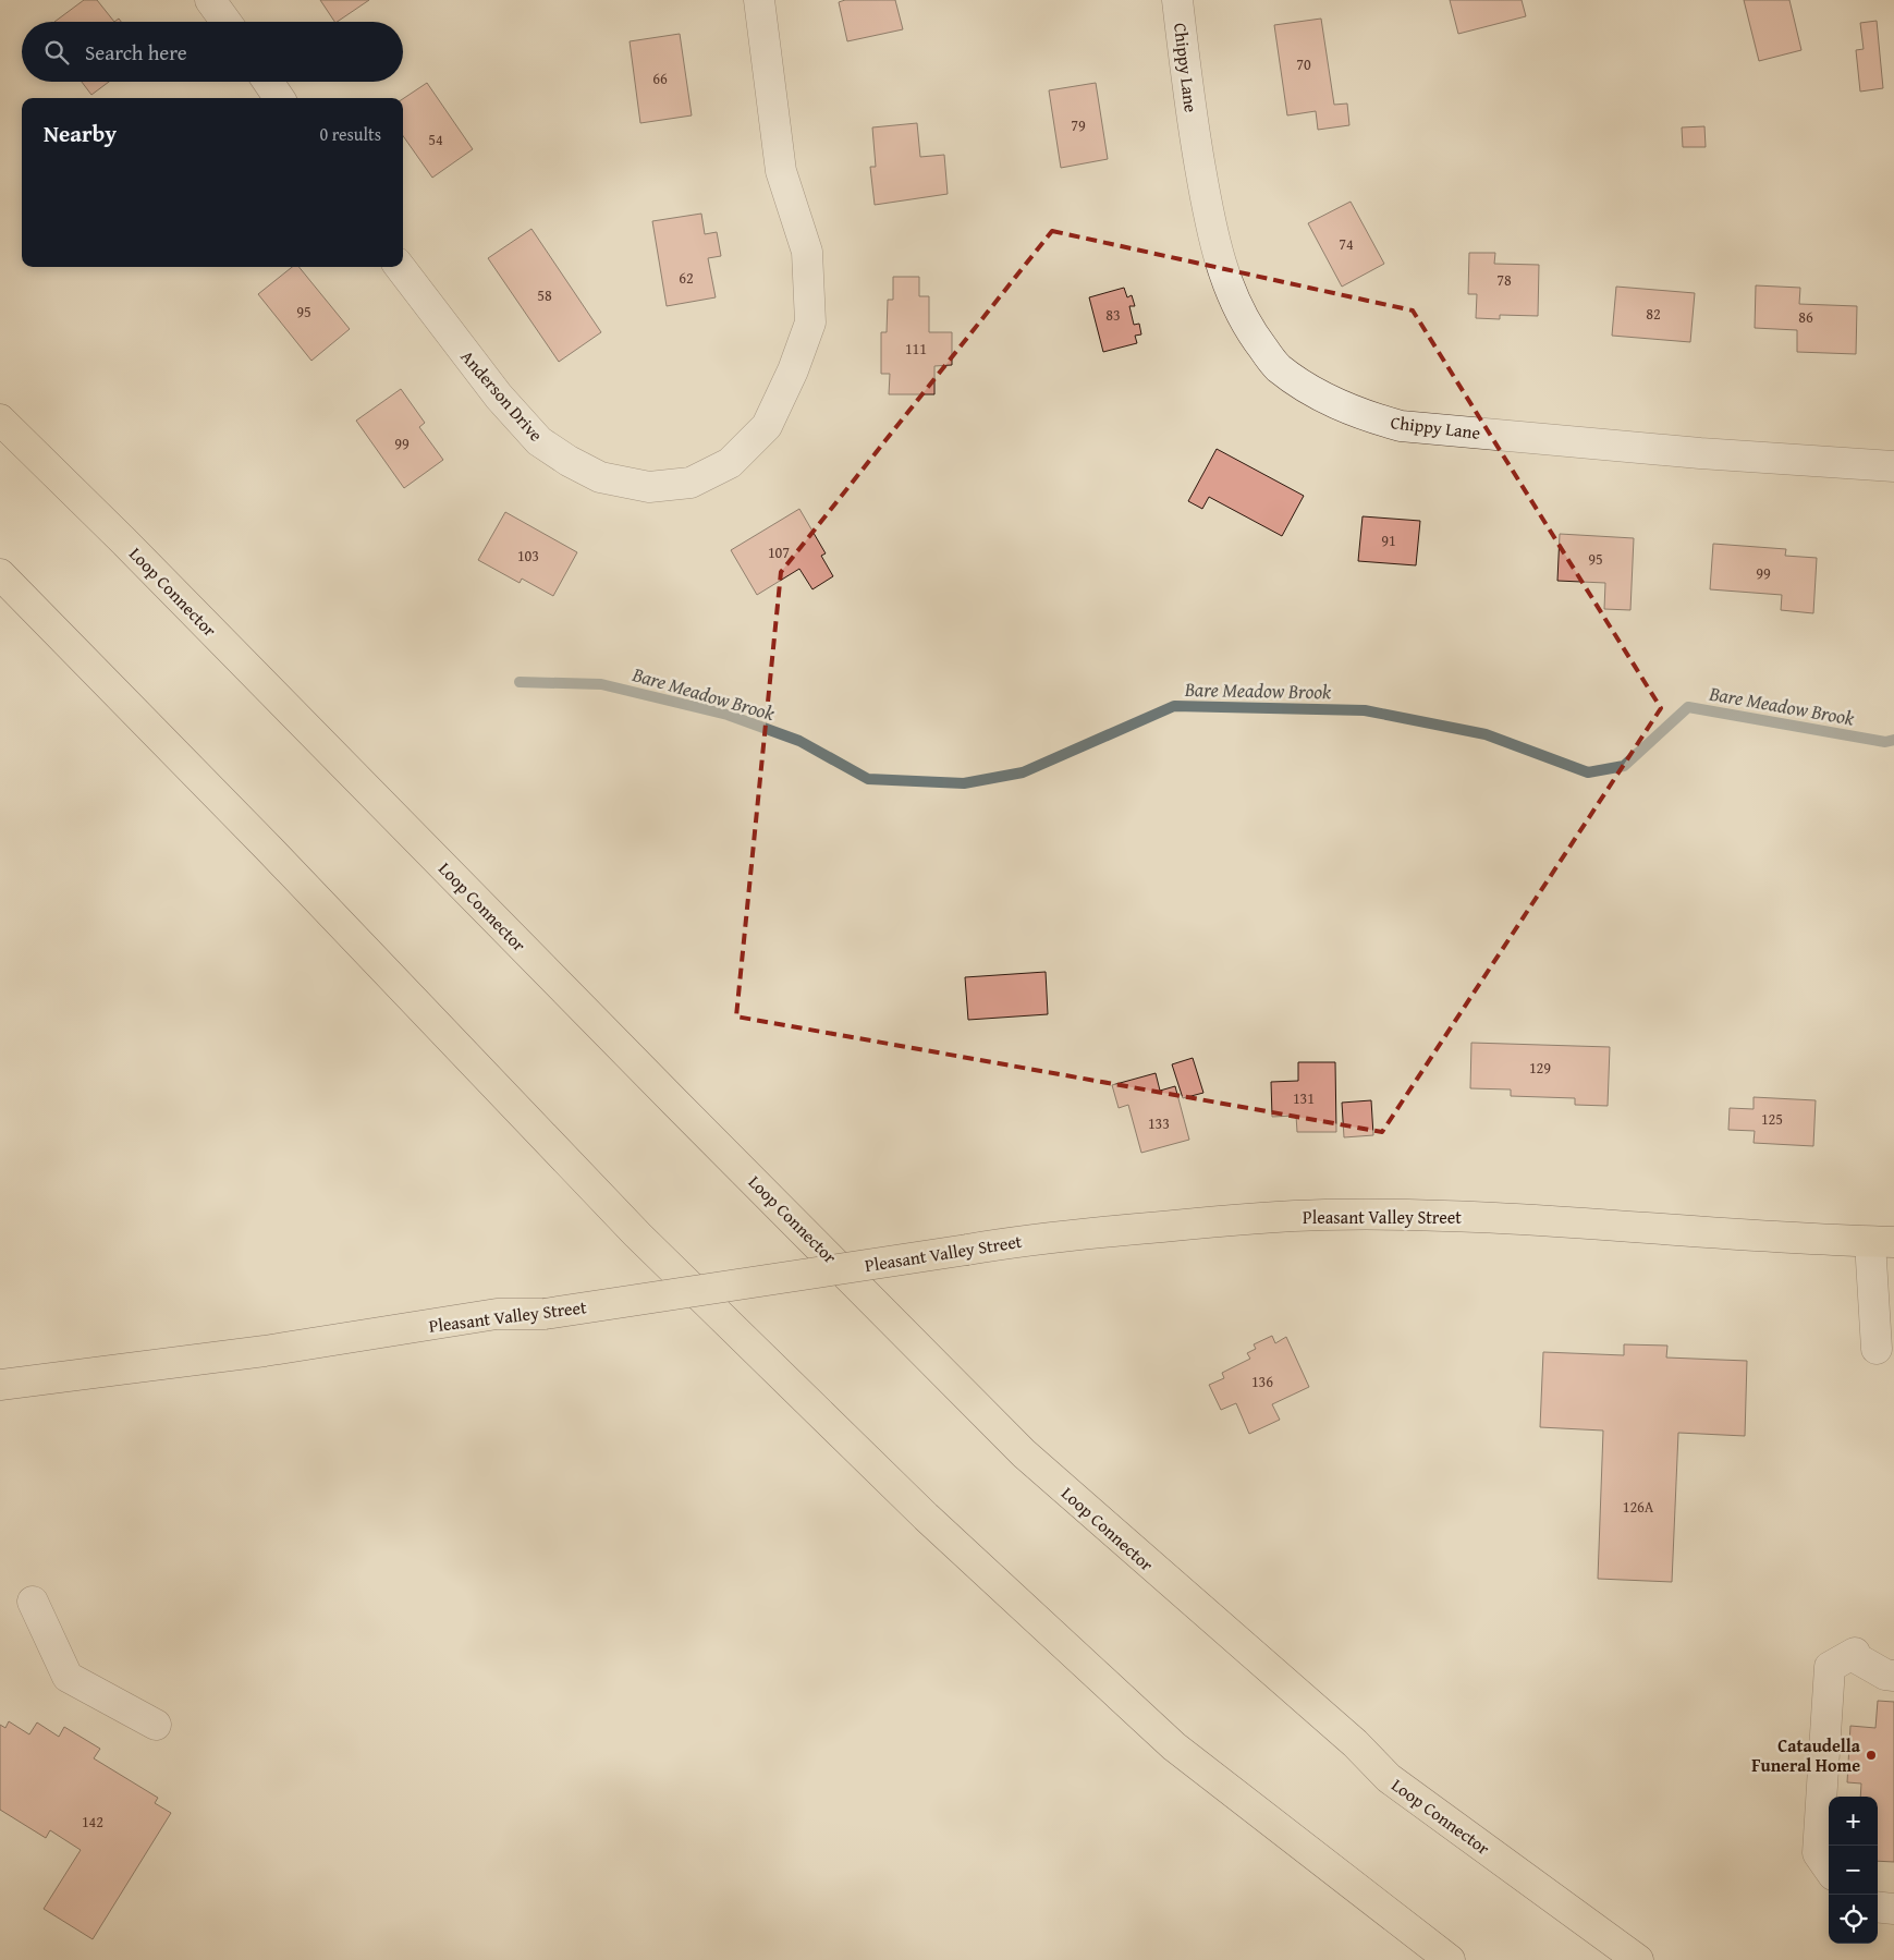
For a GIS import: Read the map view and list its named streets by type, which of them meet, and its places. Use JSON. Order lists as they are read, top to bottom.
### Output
{
  "streets": {
    "main road": ["Loop Connector", "Pleasant Valley Street"],
    "street": ["Chippy Lane", "Anderson Drive"]
  },
  "water": ["Bare Meadow Brook"],
  "places": ["Cataudella Funeral Home"],
  "house_numbers": [
    "70",
    "66",
    "79",
    "54",
    "74",
    "62",
    "78",
    "58",
    "95",
    "82",
    "83",
    "86",
    "111",
    "99",
    "91",
    "107",
    "103",
    "95",
    "99",
    "129",
    "131",
    "125",
    "133",
    "136",
    "126A",
    "142"
  ],
  "page": {
    "search": "Search here",
    "heading": ["Nearby", "0 results"],
    "map_buttons": ["+", "−"]
  }
}
